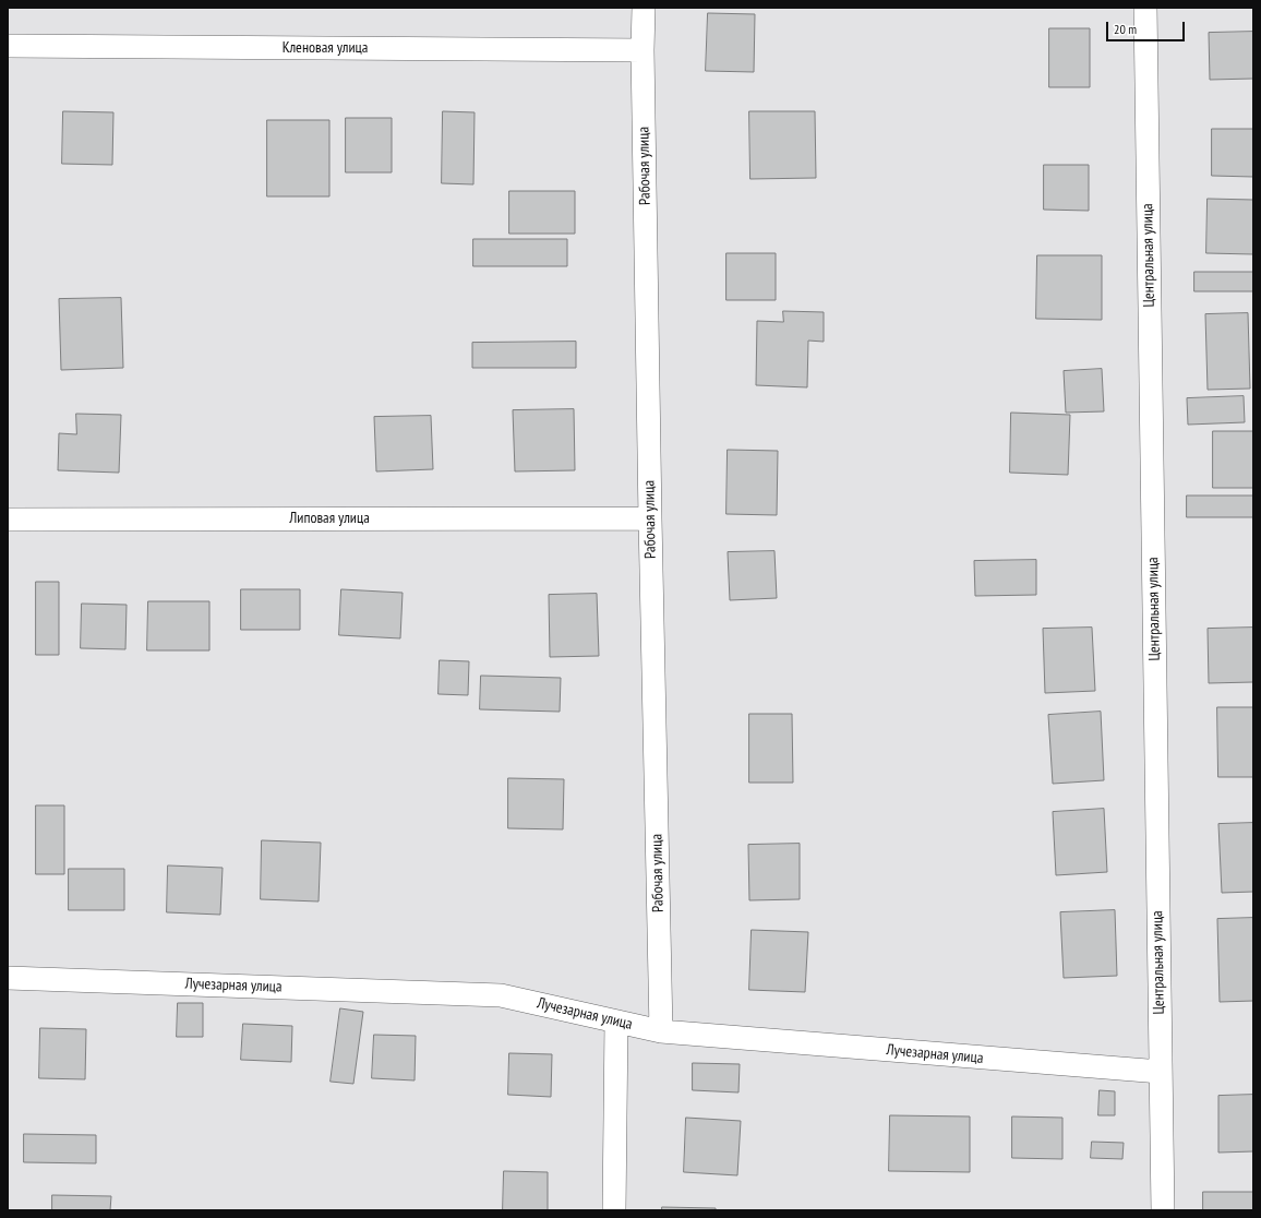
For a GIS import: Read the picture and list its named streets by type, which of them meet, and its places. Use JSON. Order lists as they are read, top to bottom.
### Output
{
  "streets": {
    "street": [
      "Кленовая улица",
      "Рабочая улица",
      "Центральная улица",
      "Липовая улица",
      "Лучезарная улица"
    ]
  },
  "crossings": [
    ["Кленовая улица", "Рабочая улица"],
    ["Рабочая улица", "Липовая улица"],
    ["Рабочая улица", "Лучезарная улица"],
    ["Центральная улица", "Лучезарная улица"]
  ],
  "scale_bar": "20 m"
}
